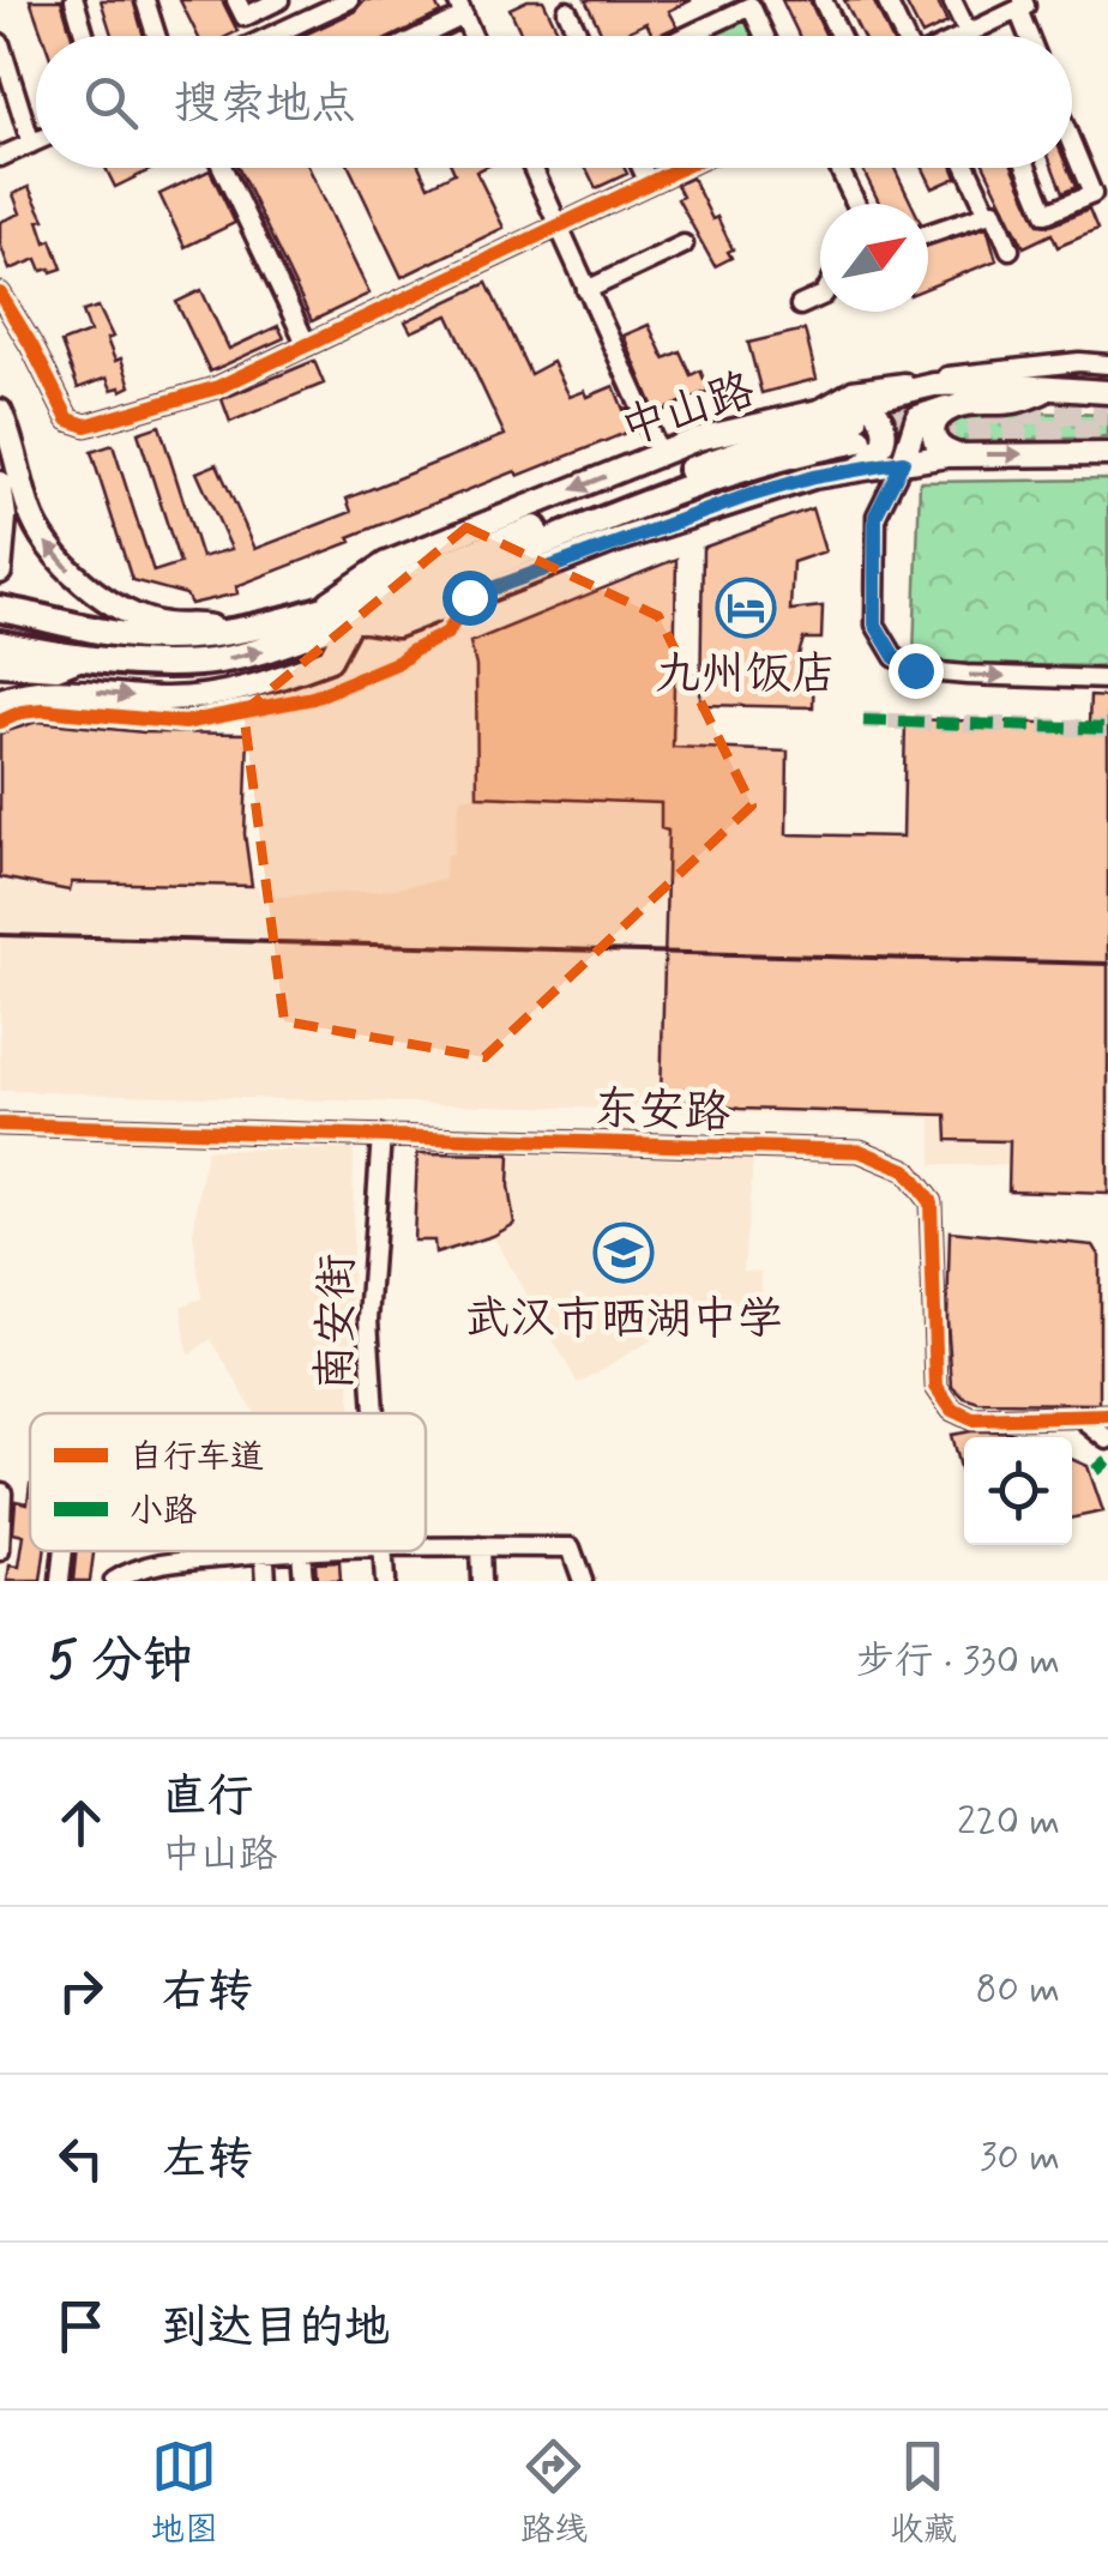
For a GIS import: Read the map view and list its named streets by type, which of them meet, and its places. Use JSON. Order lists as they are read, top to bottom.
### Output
{
  "streets": {
    "main road": ["中山路"],
    "street": ["东安路", "南安街"]
  },
  "crossings": [
    ["东安路", "南安街"]
  ],
  "places": {
    "hotel": ["九州饭店"],
    "school or university": ["武汉市晒湖中学"]
  },
  "legend": ["自行车道", "小路"],
  "north": "top right",
  "page": {
    "search": "搜索地点",
    "heading": ["5 分钟", "步行 · 330 m"],
    "list": [
      ["直行", "中山路", "220 m"],
      ["右转", "80 m"],
      ["左转", "30 m"],
      "到达目的地"
    ],
    "nav": ["地图", "路线", "收藏"]
  }
}
